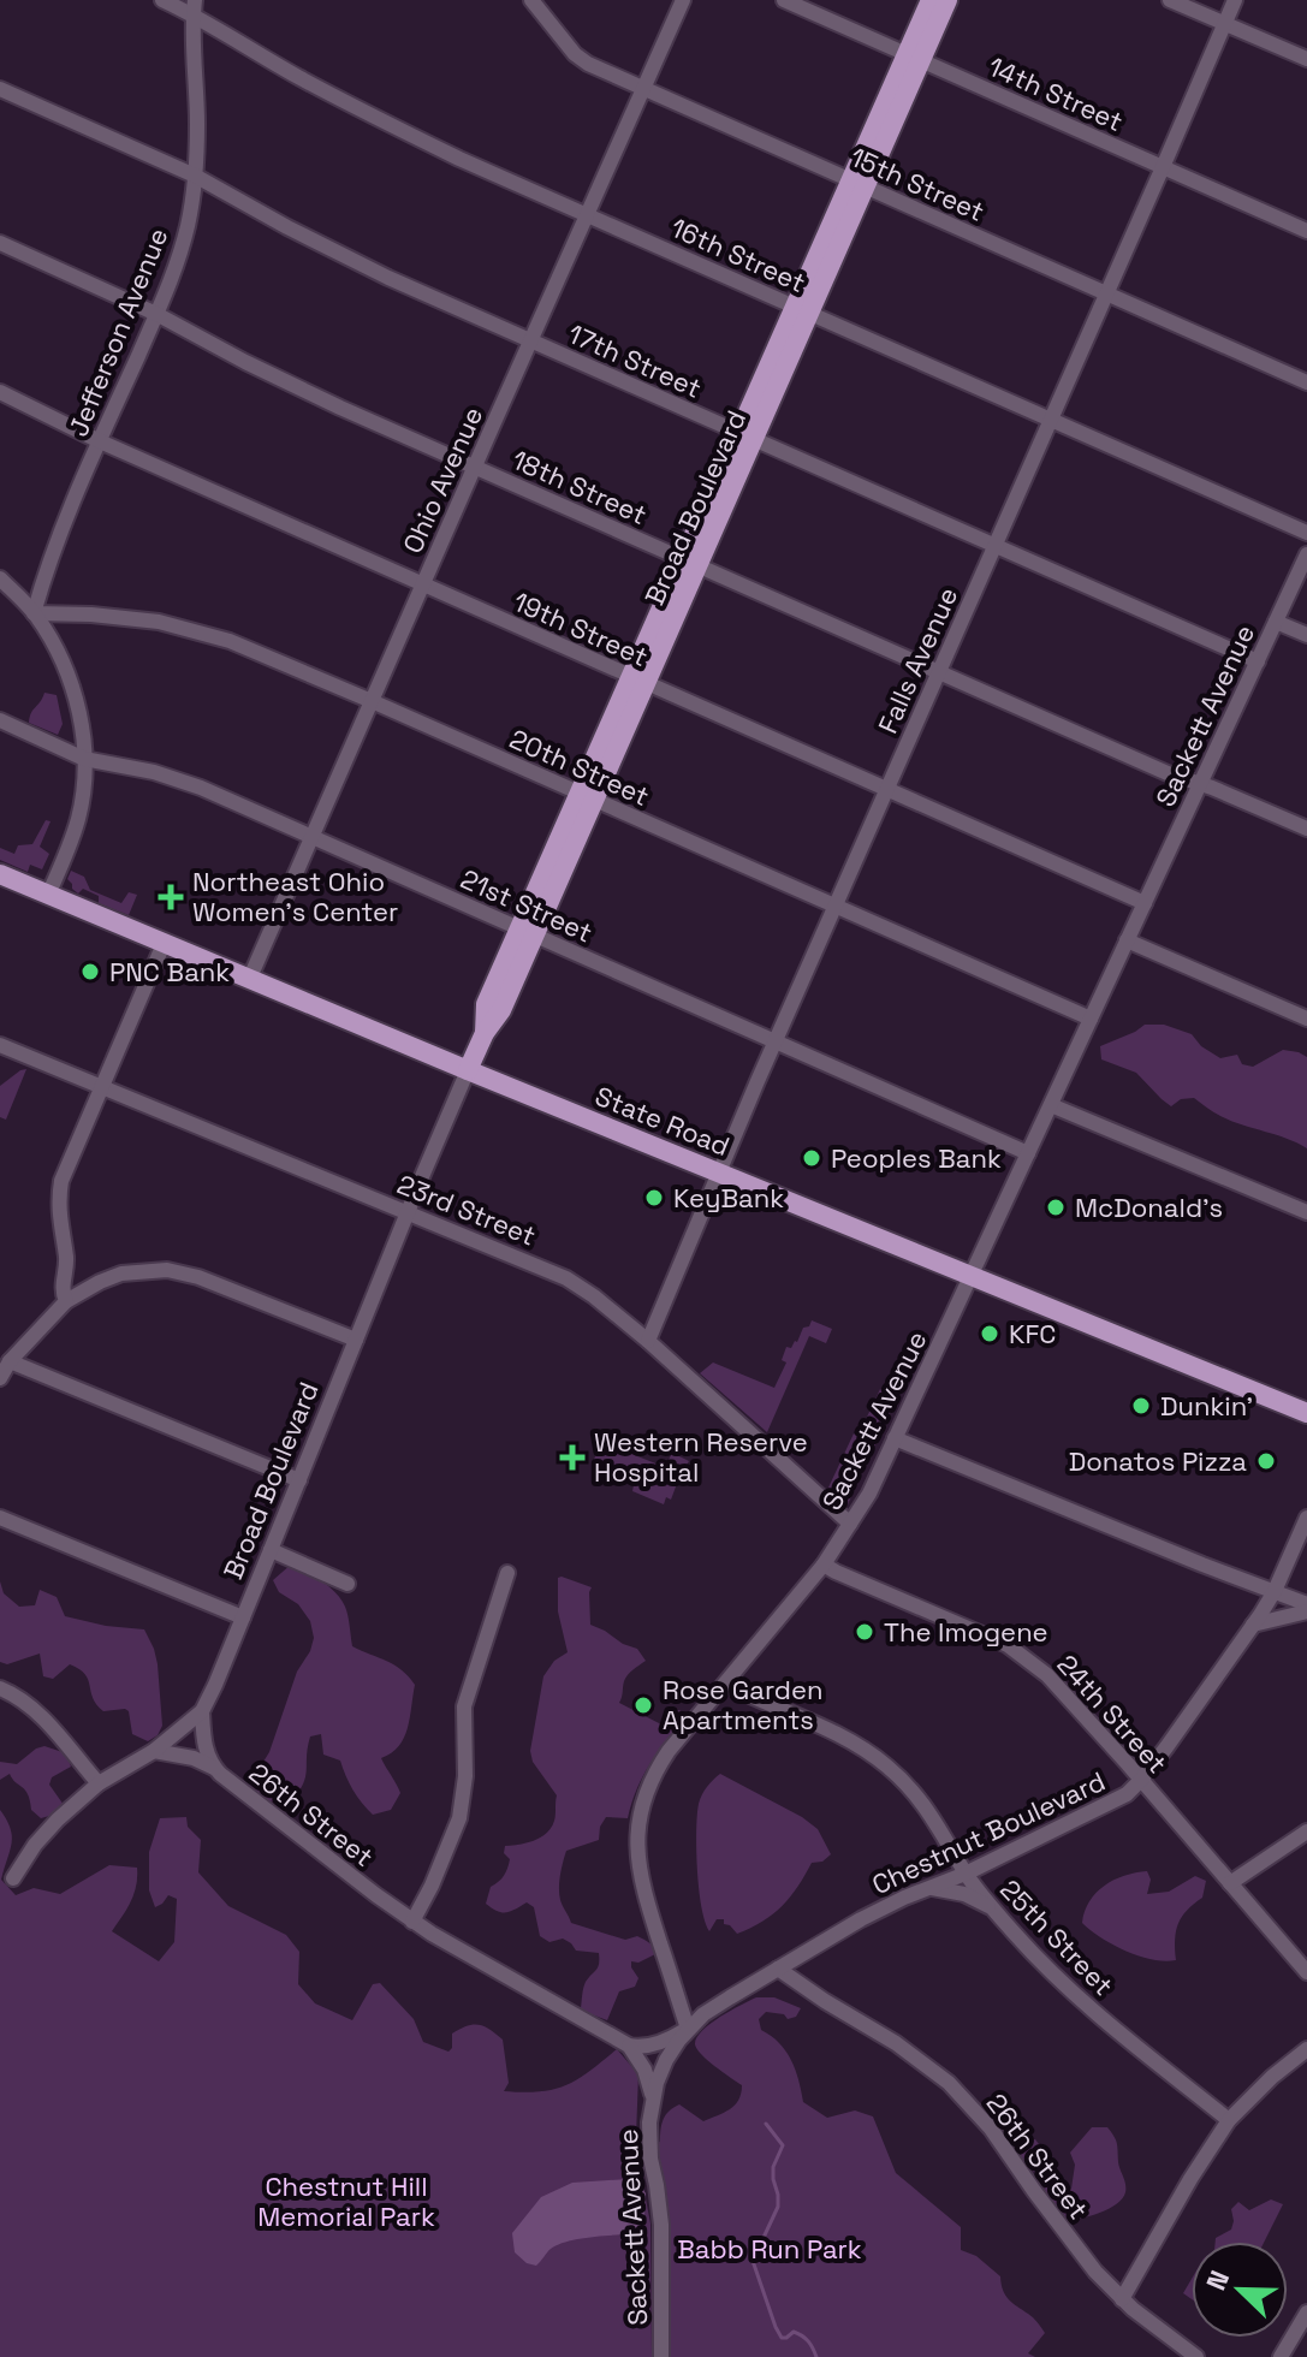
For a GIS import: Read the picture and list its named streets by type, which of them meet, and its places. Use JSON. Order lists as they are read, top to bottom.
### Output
{
  "streets": {
    "main road": ["Broad Boulevard", "State Road"],
    "street": [
      "14th Street",
      "15th Street",
      "16th Street",
      "Jefferson Avenue",
      "17th Street",
      "Ohio Avenue",
      "18th Street",
      "19th Street",
      "Falls Avenue",
      "Sackett Avenue",
      "20th Street",
      "21st Street",
      "23rd Street",
      "24th Street",
      "26th Street",
      "Chestnut Boulevard",
      "25th Street"
    ]
  },
  "crossings": [
    ["14th Street", "Broad Boulevard"],
    ["14th Street", "Falls Avenue"],
    ["15th Street", "Ohio Avenue"],
    ["15th Street", "Broad Boulevard"],
    ["15th Street", "Falls Avenue"],
    ["16th Street", "Jefferson Avenue"],
    ["16th Street", "Ohio Avenue"],
    ["16th Street", "Broad Boulevard"],
    ["16th Street", "Falls Avenue"],
    ["Jefferson Avenue", "17th Street"],
    ["Jefferson Avenue", "18th Street"],
    ["Jefferson Avenue", "19th Street"],
    ["Jefferson Avenue", "20th Street"],
    ["17th Street", "Ohio Avenue"],
    ["17th Street", "Broad Boulevard"],
    ["17th Street", "Falls Avenue"],
    ["17th Street", "Sackett Avenue"],
    ["Ohio Avenue", "18th Street"],
    ["Ohio Avenue", "19th Street"],
    ["Ohio Avenue", "20th Street"],
    ["Ohio Avenue", "21st Street"],
    ["Ohio Avenue", "State Road"],
    ["18th Street", "Broad Boulevard"],
    ["18th Street", "Falls Avenue"],
    ["18th Street", "Sackett Avenue"],
    ["Broad Boulevard", "19th Street"],
    ["Broad Boulevard", "20th Street"],
    ["Broad Boulevard", "21st Street"],
    ["Broad Boulevard", "State Road"],
    ["Broad Boulevard", "23rd Street"],
    ["Broad Boulevard", "26th Street"],
    ["19th Street", "Falls Avenue"],
    ["19th Street", "Sackett Avenue"],
    ["Falls Avenue", "20th Street"],
    ["Falls Avenue", "21st Street"],
    ["Falls Avenue", "State Road"],
    ["Falls Avenue", "23rd Street"],
    ["Sackett Avenue", "20th Street"],
    ["Sackett Avenue", "21st Street"],
    ["Sackett Avenue", "State Road"],
    ["Sackett Avenue", "23rd Street"],
    ["Sackett Avenue", "24th Street"],
    ["Sackett Avenue", "Chestnut Boulevard"],
    ["Sackett Avenue", "25th Street"],
    ["24th Street", "Chestnut Boulevard"],
    ["26th Street", "Chestnut Boulevard"],
    ["Chestnut Boulevard", "25th Street"]
  ],
  "parks": ["Chestnut Hill Memorial Park", "Babb Run Park"],
  "places": {
    "health": ["Northeast Ohio Women's Center", "Western Reserve Hospital"],
    "other": [
      "PNC Bank",
      "Peoples Bank",
      "KeyBank",
      "McDonald's",
      "KFC",
      "Dunkin'",
      "Donatos Pizza",
      "The Imogene",
      "Rose Garden Apartments"
    ]
  },
  "north": "top left"
}
